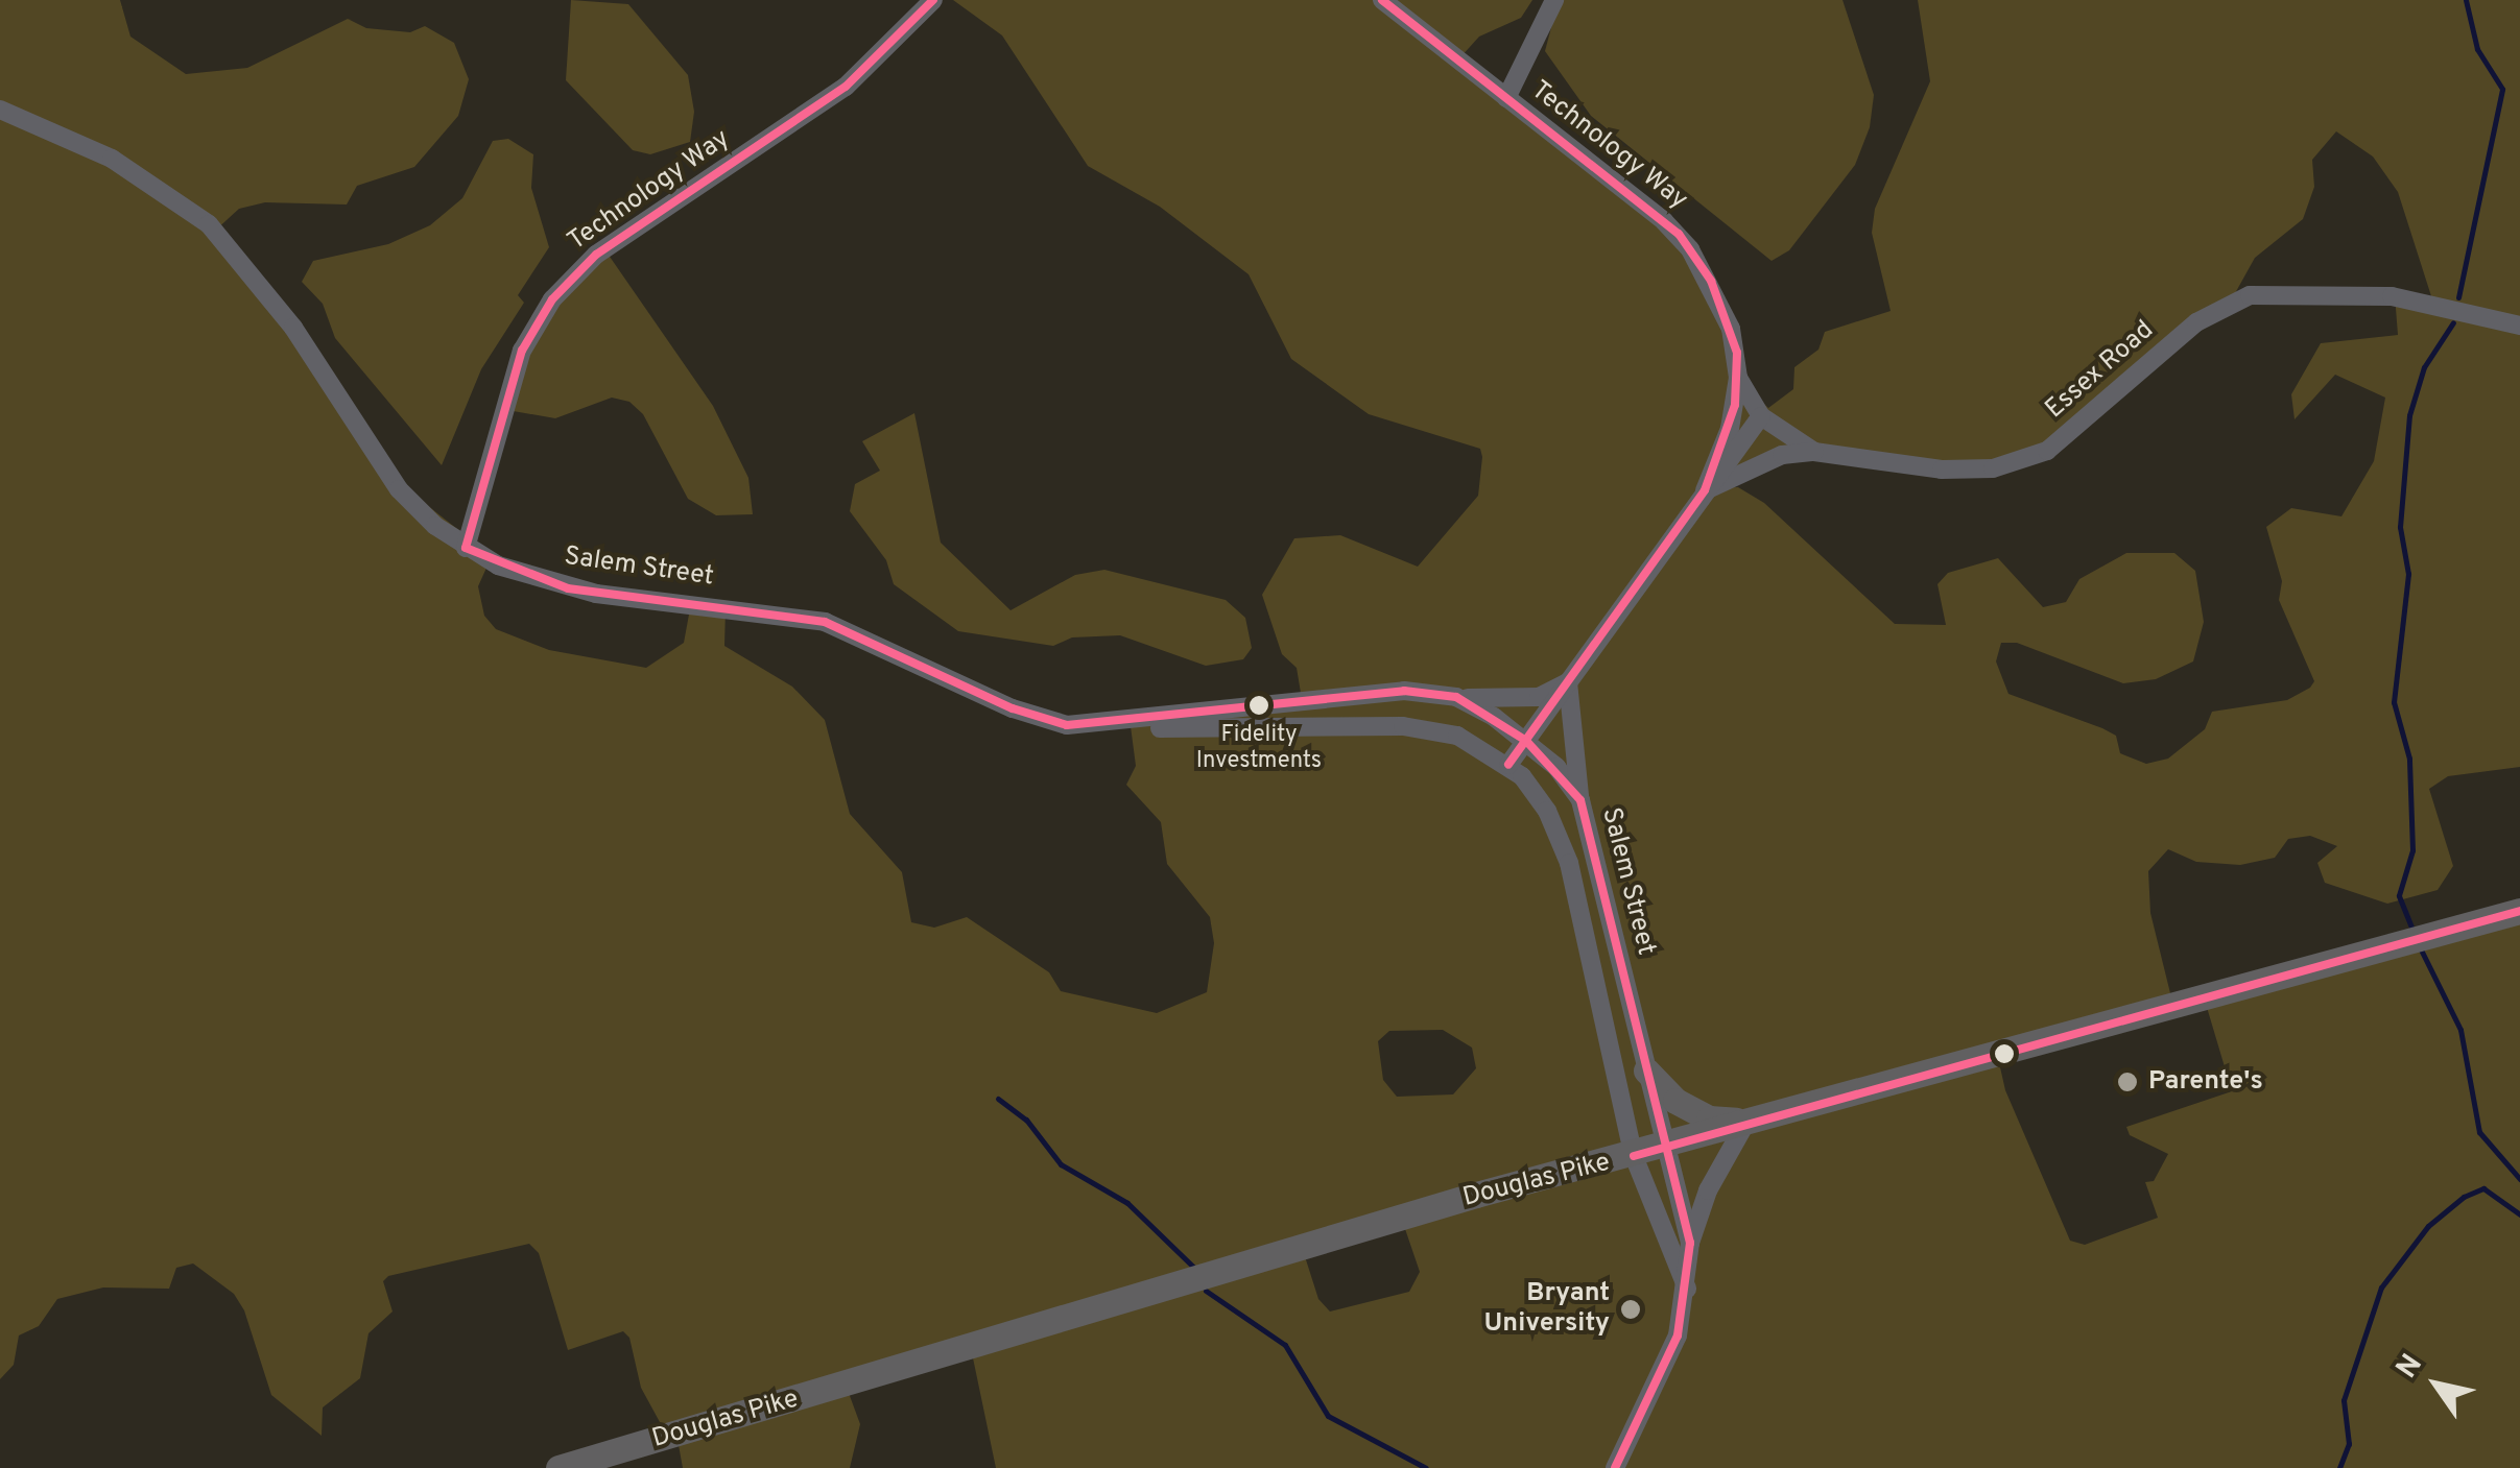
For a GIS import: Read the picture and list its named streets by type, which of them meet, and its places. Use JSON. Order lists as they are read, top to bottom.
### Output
{
  "streets": {
    "main road": ["Douglas Pike"],
    "street": ["Technology Way", "Essex Road", "Salem Street"]
  },
  "crossings": [
    ["Technology Way", "Essex Road"],
    ["Technology Way", "Salem Street"],
    ["Salem Street", "Douglas Pike"]
  ],
  "places": ["Fidelity Investments", "Parente's", "Bryant University"],
  "north": "top left"
}
